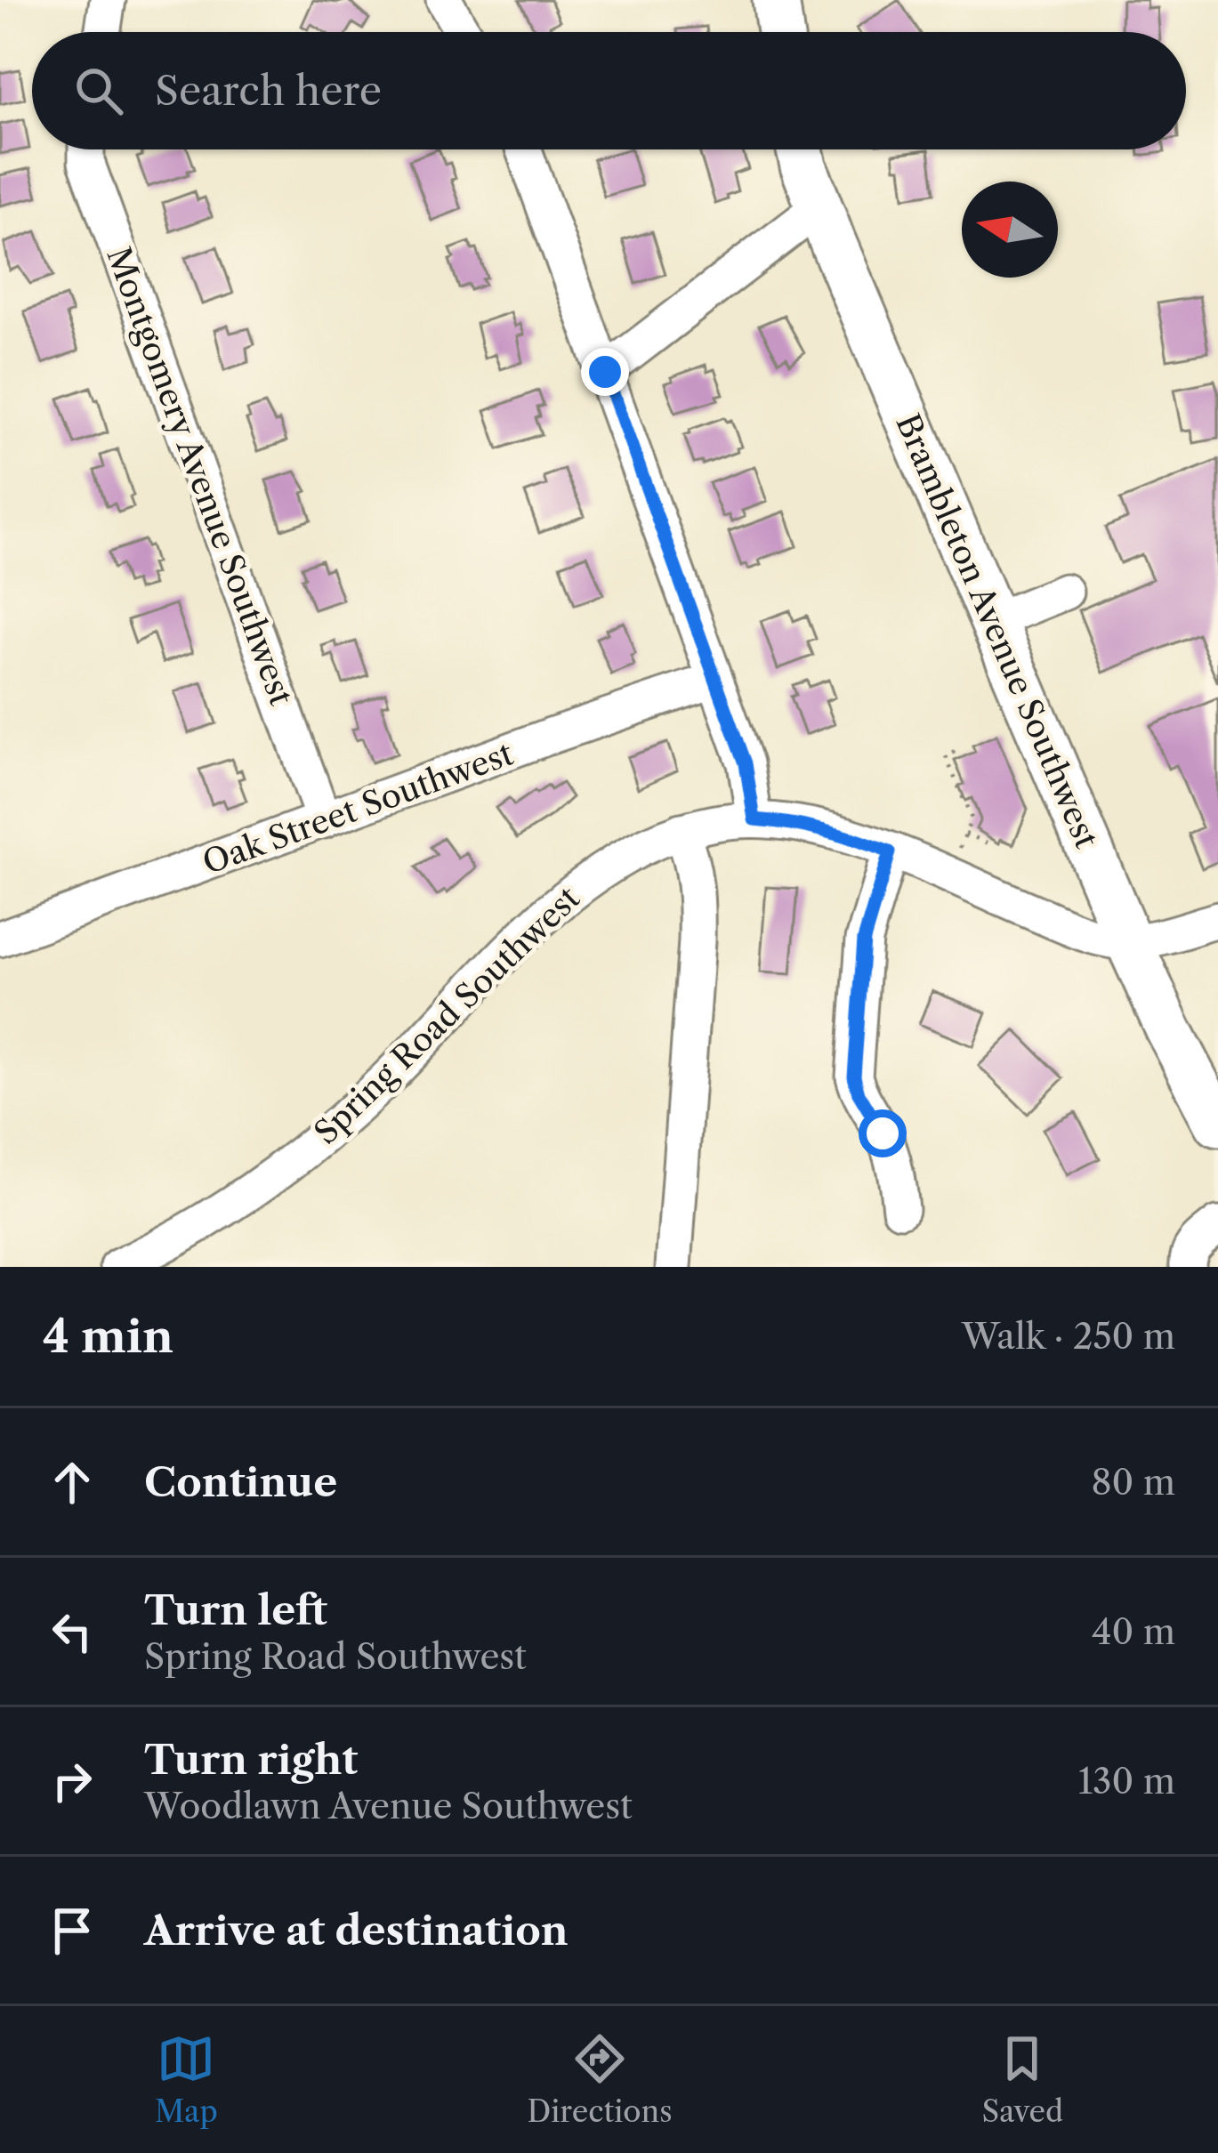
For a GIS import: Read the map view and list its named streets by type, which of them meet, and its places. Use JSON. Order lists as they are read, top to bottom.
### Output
{
  "streets": {
    "main road": ["Brambleton Avenue Southwest"],
    "street": ["Montgomery Avenue Southwest", "Oak Street Southwest", "Spring Road Southwest"]
  },
  "crossings": [
    ["Montgomery Avenue Southwest", "Oak Street Southwest"],
    ["Brambleton Avenue Southwest", "Spring Road Southwest"]
  ],
  "north": "left",
  "page": {
    "search": "Search here",
    "heading": ["4 min", "Walk · 250 m"],
    "list": [
      ["Continue", "80 m"],
      ["Turn left", "Spring Road Southwest", "40 m"],
      ["Turn right", "Woodlawn Avenue Southwest", "130 m"],
      "Arrive at destination"
    ],
    "nav": ["Map", "Directions", "Saved"]
  }
}
